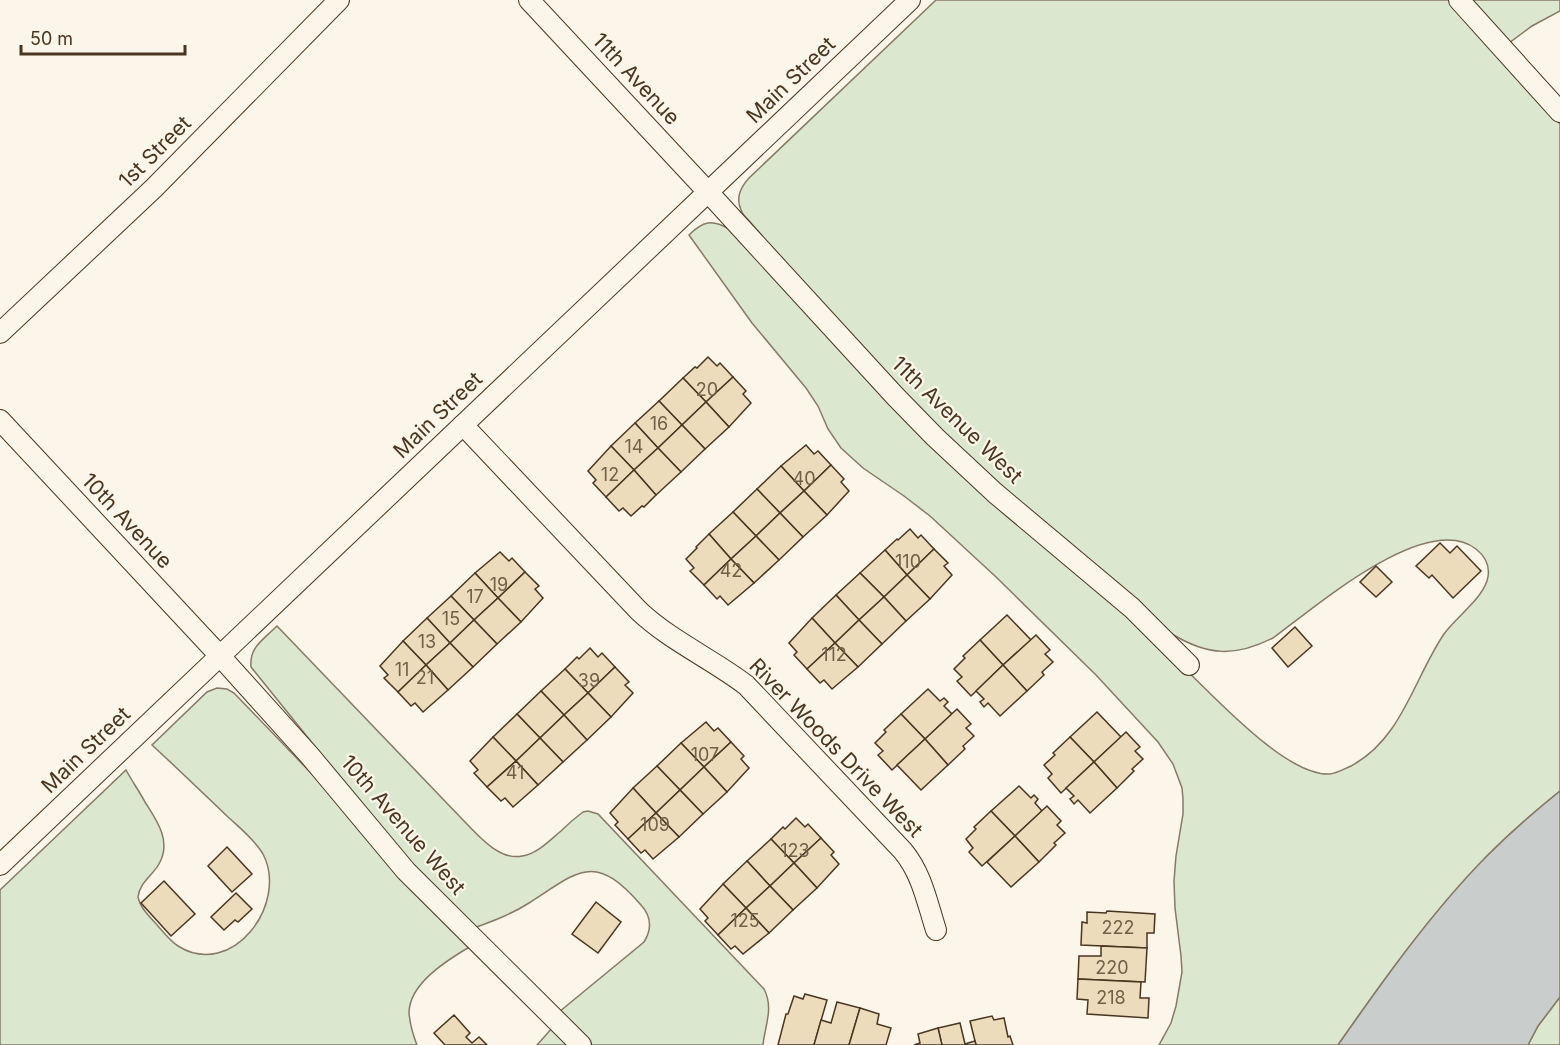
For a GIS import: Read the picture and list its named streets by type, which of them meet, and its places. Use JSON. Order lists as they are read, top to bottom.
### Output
{
  "streets": {
    "street": [
      "11th Avenue",
      "Main Street",
      "1st Street",
      "11th Avenue West",
      "10th Avenue",
      "River Woods Drive West",
      "10th Avenue West"
    ]
  },
  "crossings": [
    ["11th Avenue", "Main Street"],
    ["11th Avenue", "11th Avenue West"],
    ["Main Street", "11th Avenue West"],
    ["Main Street", "10th Avenue"],
    ["Main Street", "River Woods Drive West"],
    ["Main Street", "10th Avenue West"],
    ["10th Avenue", "10th Avenue West"]
  ],
  "house_numbers": [
    "20",
    "16",
    "14",
    "12",
    "40",
    "110",
    "42",
    "19",
    "17",
    "15",
    "13",
    "112",
    "11",
    "21",
    "39",
    "107",
    "41",
    "109",
    "123",
    "125",
    "222",
    "220",
    "218"
  ],
  "scale_bar": "50 m"
}
